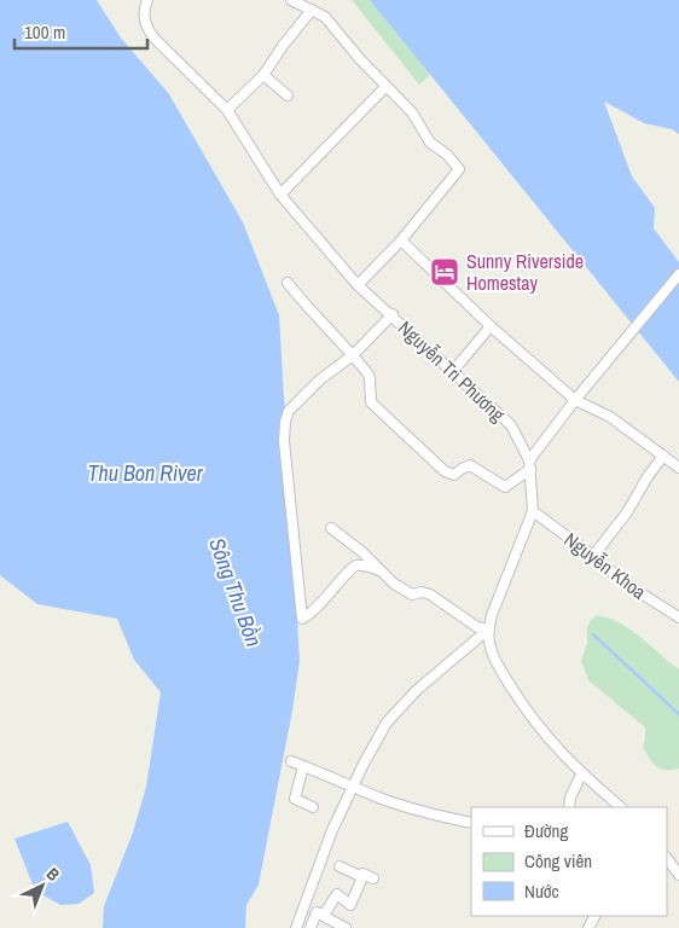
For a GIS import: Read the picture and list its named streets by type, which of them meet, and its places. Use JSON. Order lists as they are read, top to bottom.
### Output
{
  "streets": {
    "street": ["Nguyễn Tri Phương", "Nguyễn Khoa"]
  },
  "crossings": [
    ["Nguyễn Tri Phương", "Nguyễn Khoa"]
  ],
  "water": ["Thu Bon River", "Sông Thu Bồn"],
  "places": {
    "hotel": ["Sunny Riverside Homestay"]
  },
  "legend": ["Đường", "Công viên", "Nước"],
  "scale_bar": "100 m",
  "north": "top right"
}
